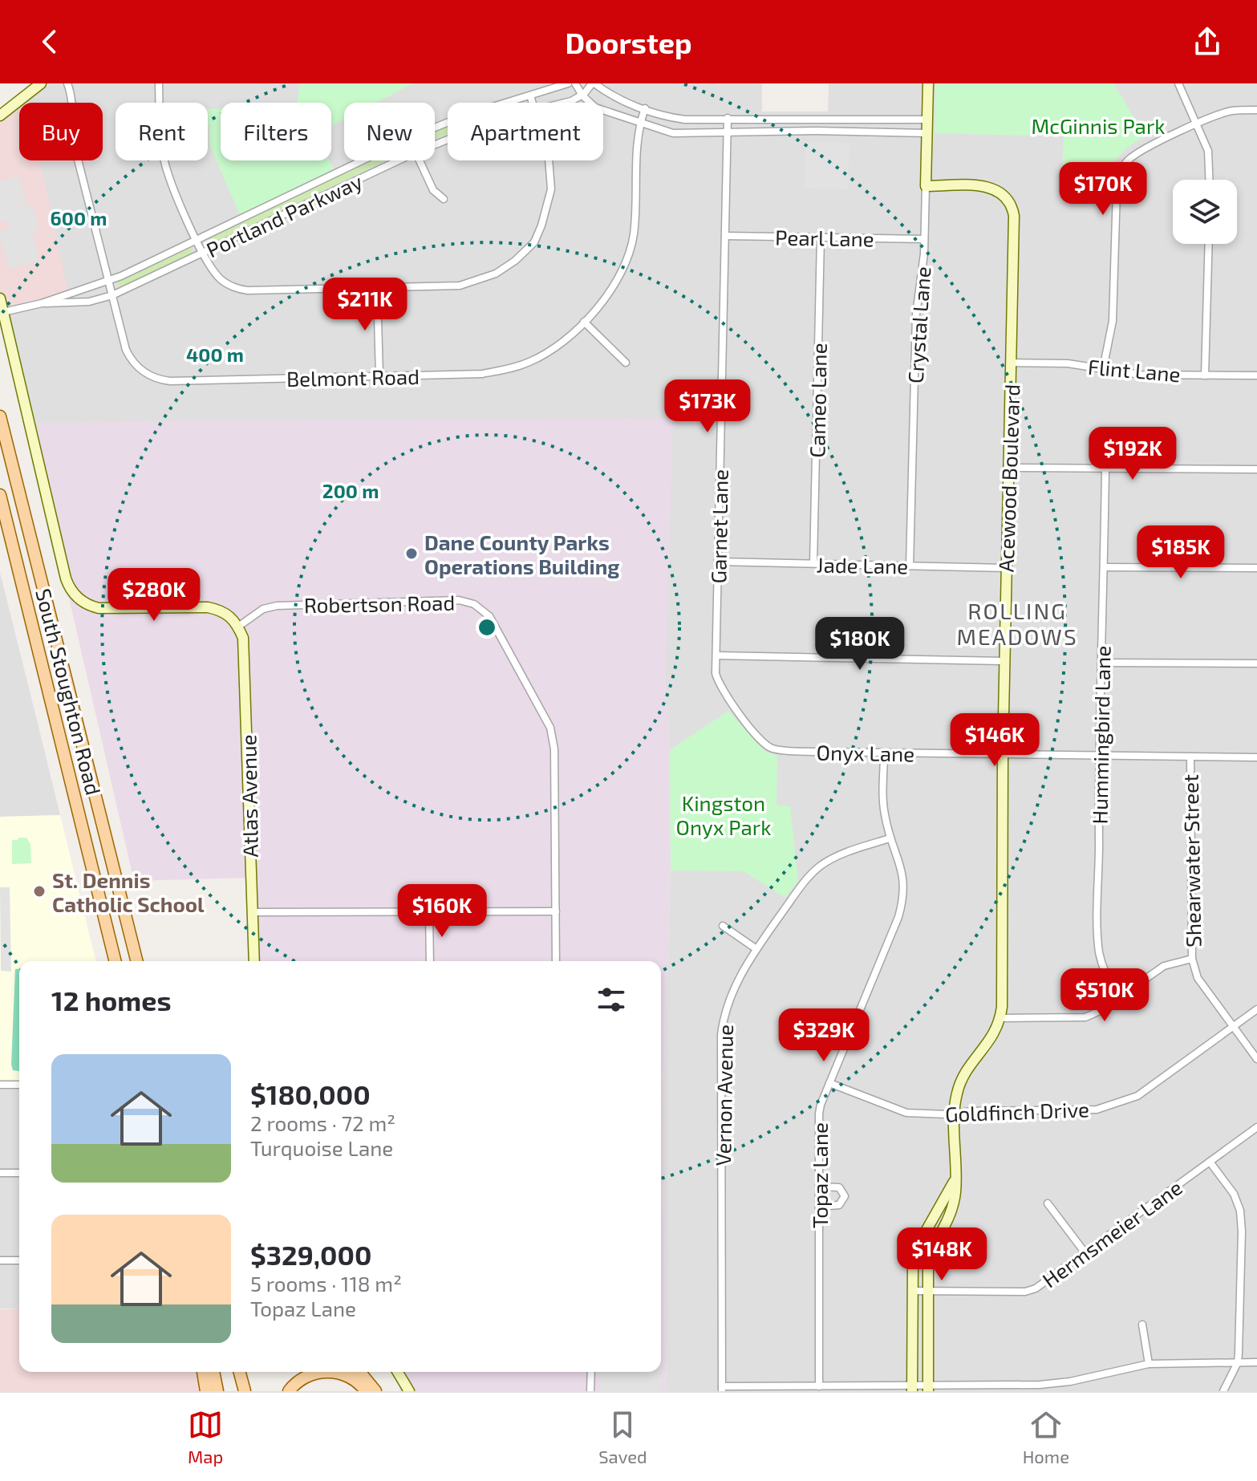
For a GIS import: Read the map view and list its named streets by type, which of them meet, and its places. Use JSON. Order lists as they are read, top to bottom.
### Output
{
  "streets": {
    "main road": ["South Stoughton Road"],
    "street": [
      "Portland Parkway",
      "Pearl Lane",
      "Crystal Lane",
      "Flint Lane",
      "Belmont Road",
      "Cameo Lane",
      "Acewood Boulevard",
      "Garnet Lane",
      "Jade Lane",
      "Robertson Road",
      "Hummingbird Lane",
      "Onyx Lane",
      "Atlas Avenue",
      "Shearwater Street",
      "Vernon Avenue",
      "Goldfinch Drive",
      "Topaz Lane",
      "Hermsmeier Lane"
    ]
  },
  "crossings": [
    ["Portland Parkway", "Belmont Road"],
    ["Pearl Lane", "Crystal Lane"],
    ["Pearl Lane", "Cameo Lane"],
    ["Pearl Lane", "Garnet Lane"],
    ["Crystal Lane", "Acewood Boulevard"],
    ["Crystal Lane", "Jade Lane"],
    ["Flint Lane", "Acewood Boulevard"],
    ["Cameo Lane", "Jade Lane"],
    ["Acewood Boulevard", "Jade Lane"],
    ["Acewood Boulevard", "Onyx Lane"],
    ["Acewood Boulevard", "Goldfinch Drive"],
    ["Acewood Boulevard", "Hermsmeier Lane"],
    ["Garnet Lane", "Jade Lane"],
    ["Garnet Lane", "Onyx Lane"],
    ["Robertson Road", "Atlas Avenue"],
    ["Hummingbird Lane", "Onyx Lane"],
    ["Onyx Lane", "Shearwater Street"],
    ["Onyx Lane", "Topaz Lane"],
    ["Shearwater Street", "Goldfinch Drive"],
    ["Vernon Avenue", "Topaz Lane"],
    ["Goldfinch Drive", "Topaz Lane"]
  ],
  "districts": ["ROLLING MEADOWS"],
  "parks": ["McGinnis Park", "Kingston Onyx Park"],
  "places": ["Dane County Parks Operations Building", "St. Dennis Catholic School"],
  "page": {
    "header": "Doorstep",
    "chip": [
      "Buy",
      "Rent",
      "Filters",
      "New",
      "Apartment"
    ],
    "price": [
      "$170K",
      "$211K",
      "$173K",
      "$192K",
      "$185K",
      "$280K",
      "$180K",
      "$146K",
      "$160K",
      "$510K",
      "$329K",
      "$148K"
    ],
    "heading": "12 homes",
    "list": [
      {
        "name": "$180,000",
        "note": "2 rooms · 72 m² · Turquoise Lane"
      },
      {
        "name": "$329,000",
        "note": "5 rooms · 118 m² · Topaz Lane"
      }
    ],
    "tabs": ["Map", "Saved", "Home"]
  },
  "rings": ["600 m", "400 m", "200 m"]
}
